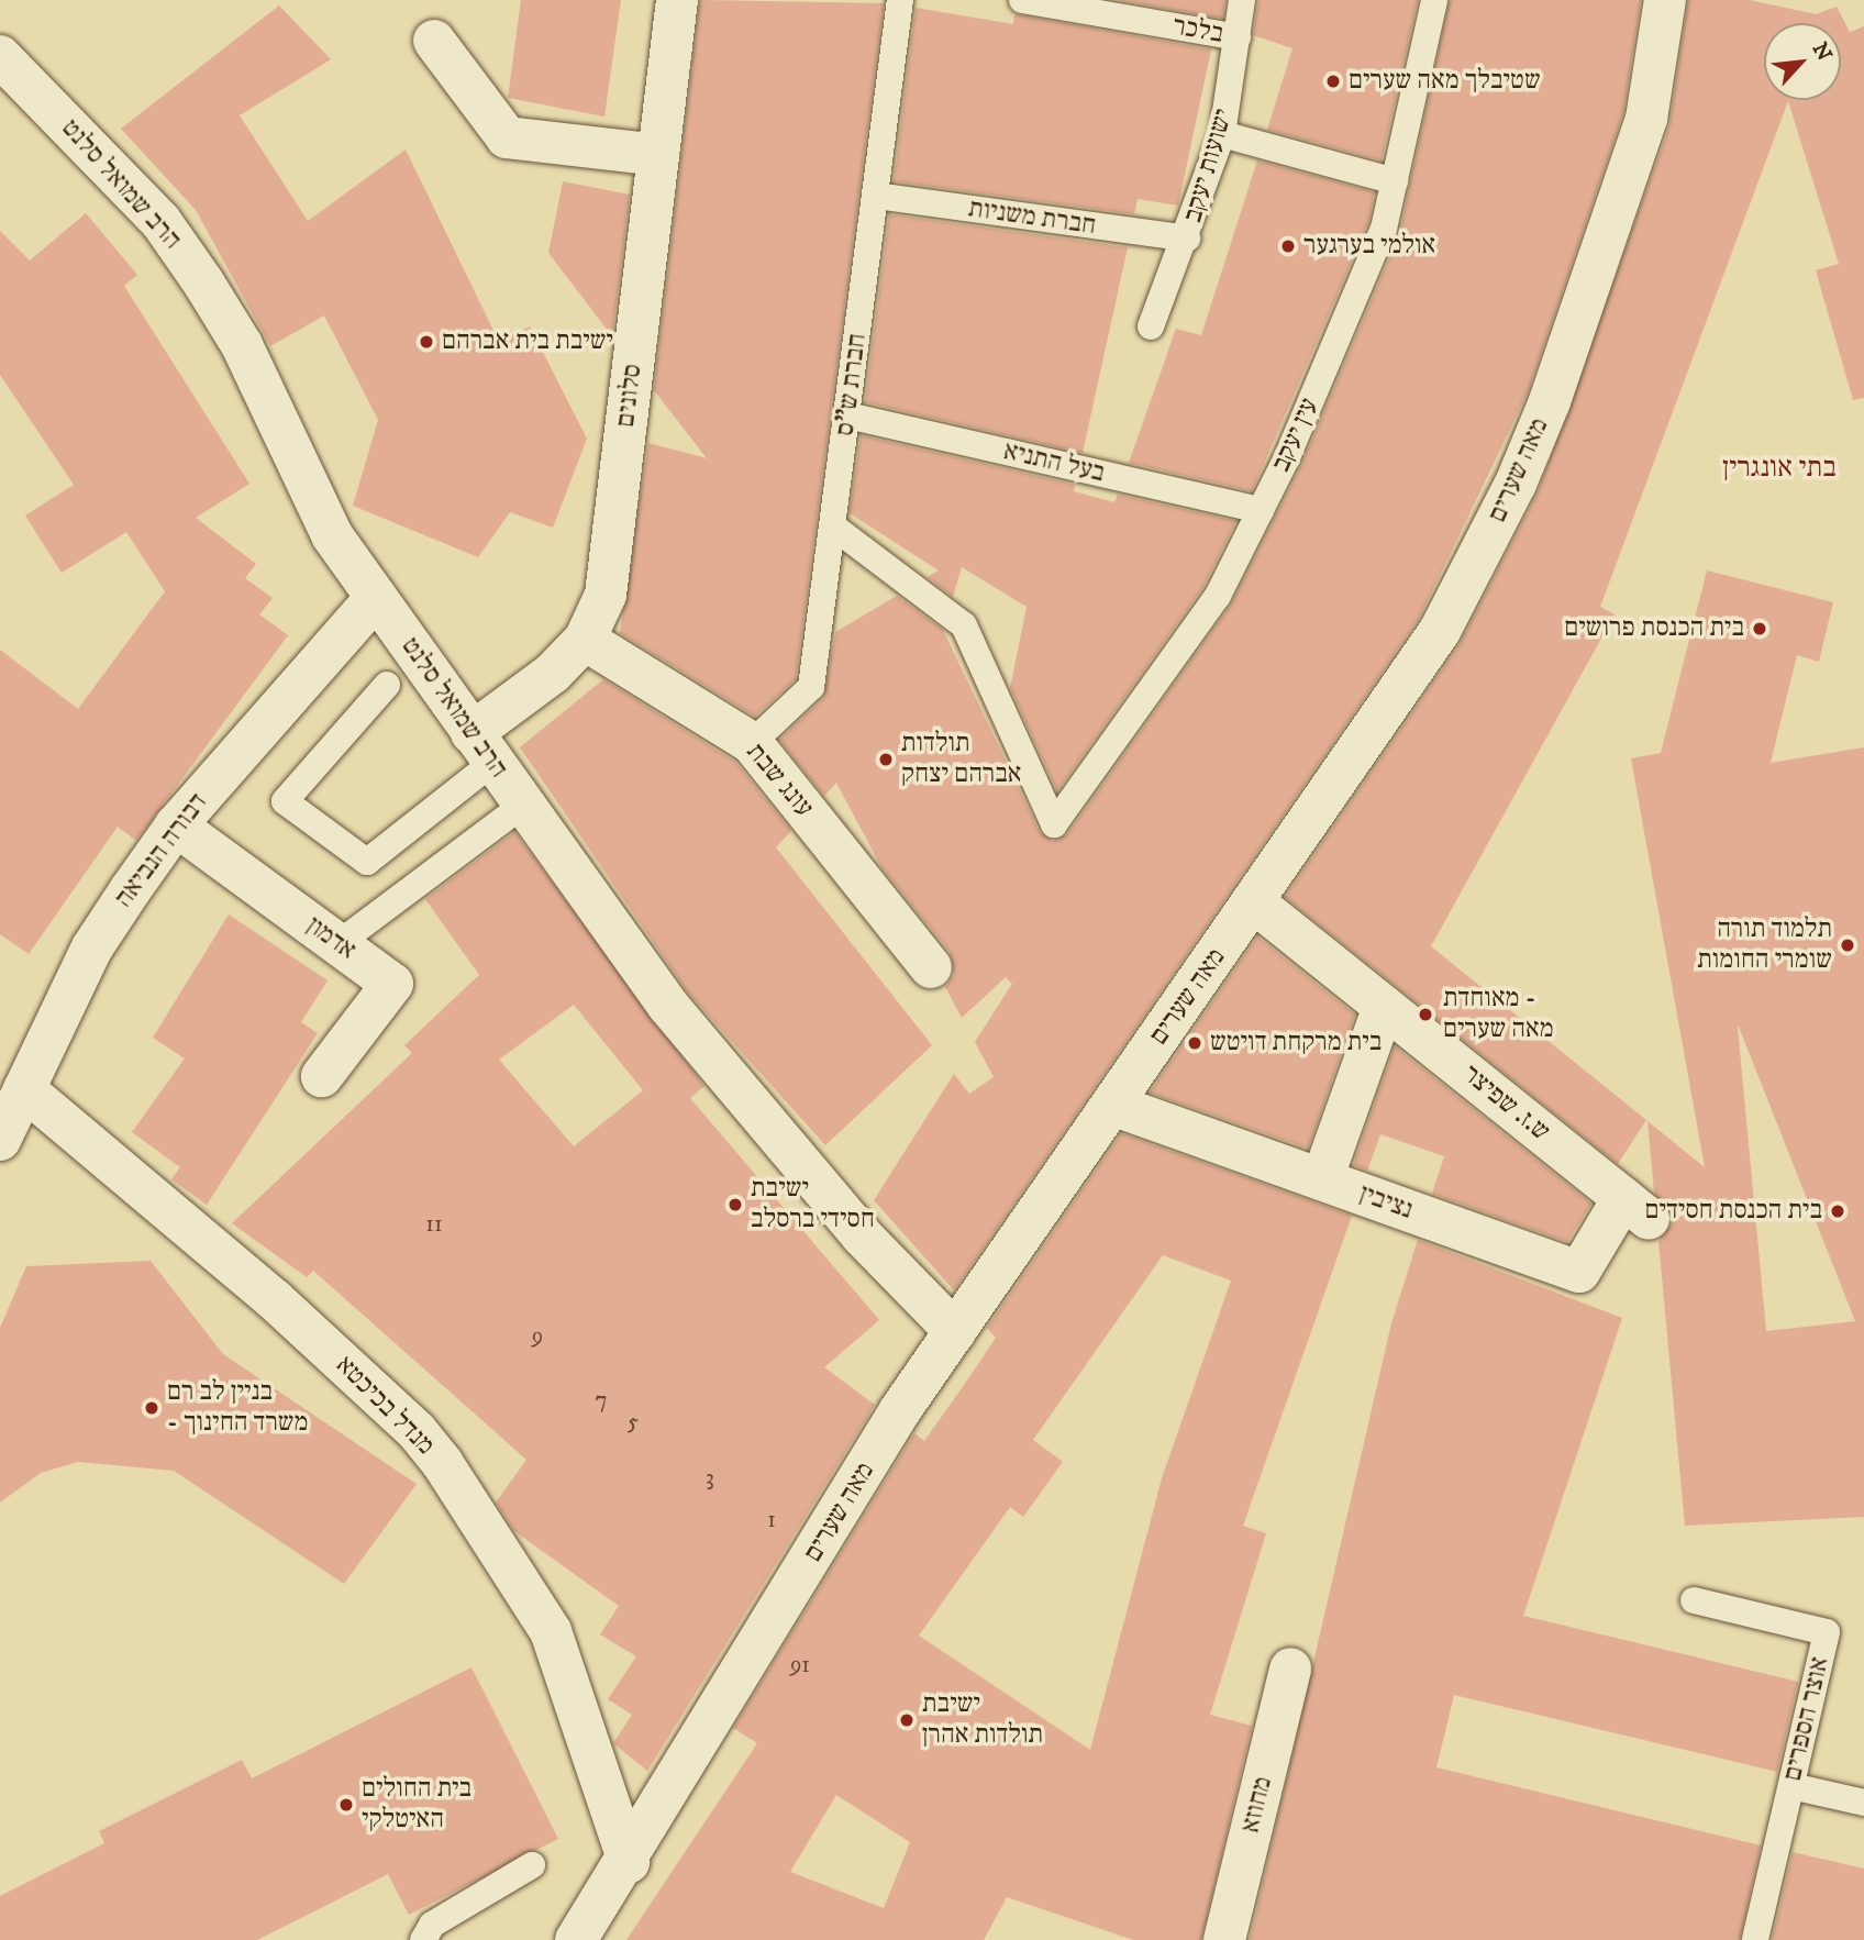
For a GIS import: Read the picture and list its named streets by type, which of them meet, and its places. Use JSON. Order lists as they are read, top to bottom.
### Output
{
  "streets": {
    "street": [
      "הרב שמואל סלנט",
      "סלונים",
      "מאה שערים",
      "עונג שבת",
      "דבורה הנביאה",
      "אדמון",
      "ש.ז. שפיצר",
      "נציבין",
      "מנדל בכיכטא",
      "מחוזא"
    ],
    "lane": [
      "בלכר",
      "ישועות יעקב",
      "חברת משניות",
      "חברת ש\"ס",
      "עין יעקב",
      "בעל התניא",
      "אוצר הספרים"
    ]
  },
  "crossings": [
    ["בלכר", "ישועות יעקב"],
    ["ישועות יעקב", "חברת משניות"],
    ["הרב שמואל סלנט", "סלונים"],
    ["הרב שמואל סלנט", "מאה שערים"],
    ["הרב שמואל סלנט", "דבורה הנביאה"],
    ["חברת משניות", "חברת ש\"ס"],
    ["חברת ש\"ס", "עין יעקב"],
    ["חברת ש\"ס", "בעל התניא"],
    ["חברת ש\"ס", "עונג שבת"],
    ["סלונים", "עונג שבת"],
    ["עין יעקב", "בעל התניא"],
    ["מאה שערים", "ש.ז. שפיצר"],
    ["מאה שערים", "נציבין"],
    ["מאה שערים", "מנדל בכיכטא"],
    ["דבורה הנביאה", "אדמון"],
    ["דבורה הנביאה", "מנדל בכיכטא"],
    ["ש.ז. שפיצר", "נציבין"]
  ],
  "districts": ["בתי אונגרין"],
  "places": [
    "שטיבלך מאה שערים",
    "אולמי בערגער",
    "ישיבת בית אברהם",
    "בית הכנסת פרושים",
    "תולדות אברהם יצחק",
    "תלמוד תורה שומרי החומות",
    "מאוחדת - מאה שערים",
    "בית מרקחת דויטש",
    "ישיבת חסידי ברסלב",
    "בית הכנסת חסידים",
    "בניין לב רם - משרד החינוך",
    "ישיבת תולדות אהרן",
    "בית החולים האיטלקי"
  ],
  "house_numbers": [
    "11",
    "9",
    "7",
    "5",
    "3",
    "1",
    "91"
  ],
  "north": "top right"
}
